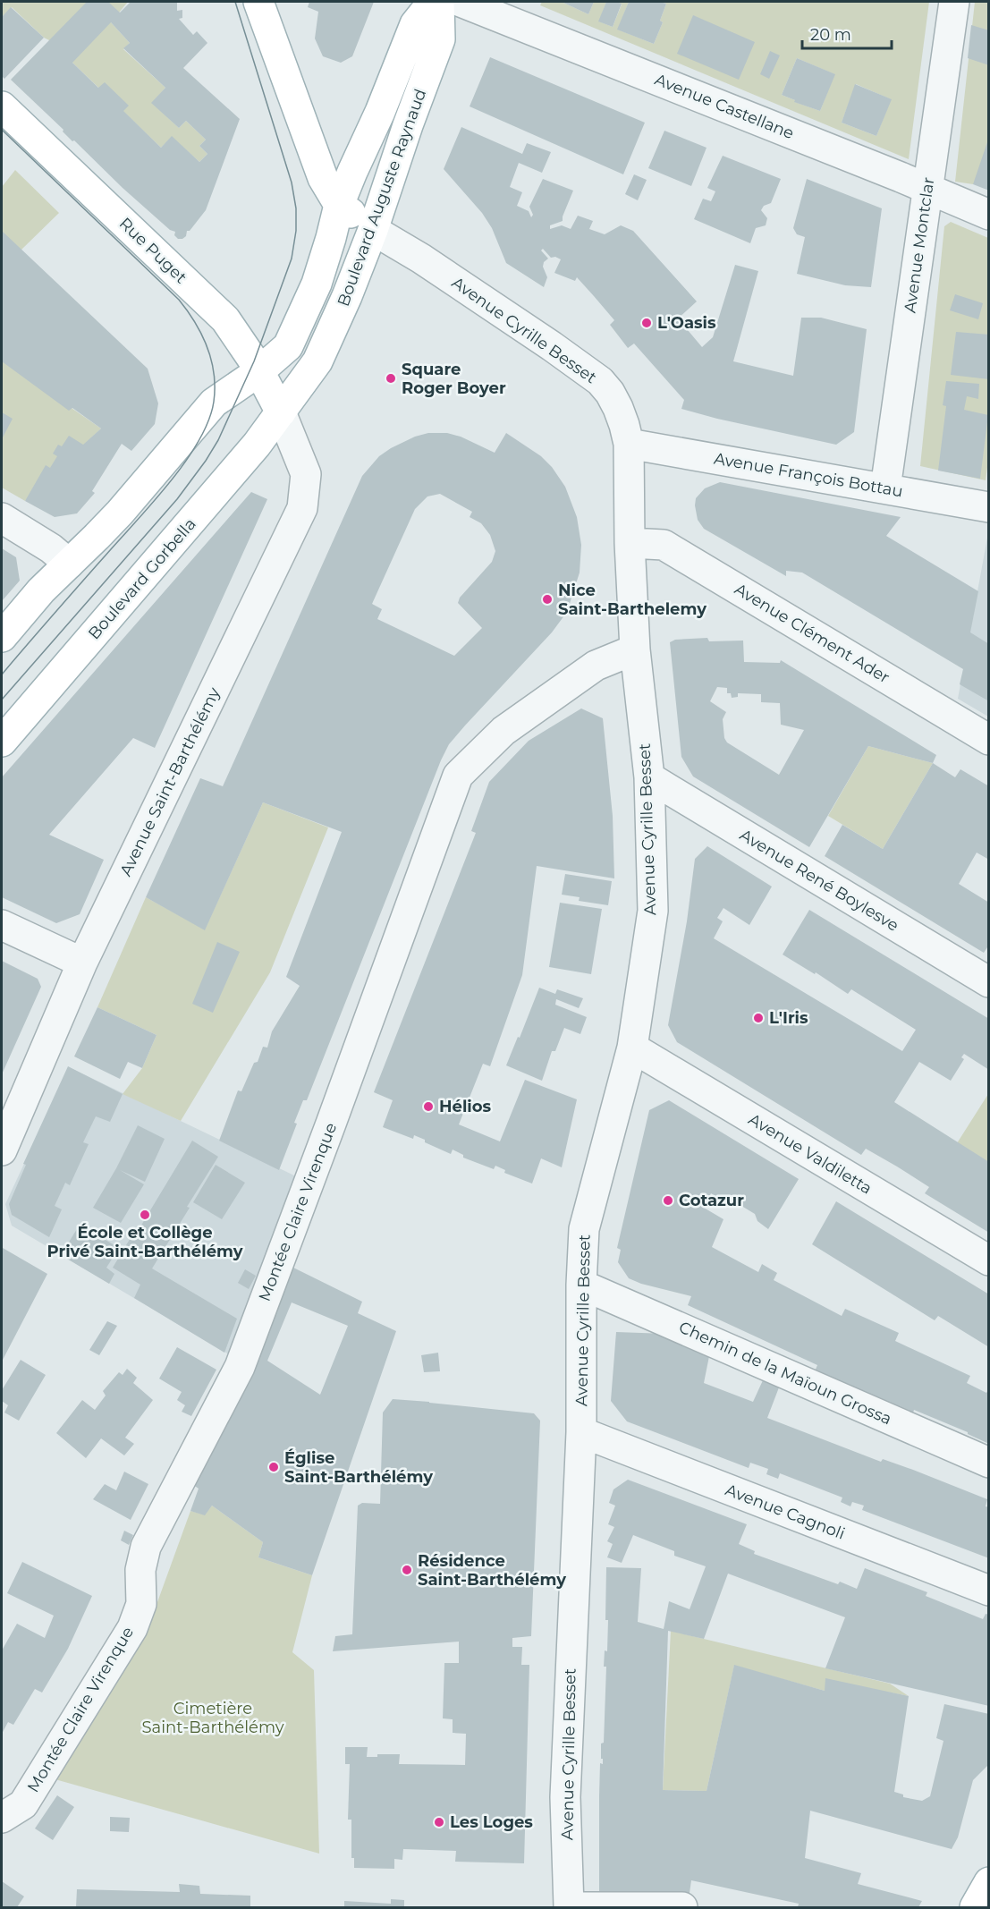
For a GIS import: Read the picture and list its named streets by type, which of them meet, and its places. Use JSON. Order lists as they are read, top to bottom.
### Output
{
  "streets": {
    "main road": [
      "Boulevard Auguste Raynaud",
      "Rue Puget",
      "Avenue Cyrille Besset",
      "Boulevard Gorbella"
    ],
    "street": [
      "Avenue Castellane",
      "Avenue Montclar",
      "Avenue François Bottau",
      "Avenue Clément Ader",
      "Avenue Saint-Barthélémy",
      "Avenue René Boylesve",
      "Avenue Valdiletta",
      "Montée Claire Virenque",
      "Chemin de la Maïoun Grossa",
      "Avenue Cagnoli"
    ]
  },
  "crossings": [
    ["Avenue Castellane", "Avenue Montclar"],
    ["Boulevard Auguste Raynaud", "Rue Puget"],
    ["Boulevard Auguste Raynaud", "Avenue Cyrille Besset"],
    ["Boulevard Auguste Raynaud", "Boulevard Gorbella"],
    ["Boulevard Auguste Raynaud", "Avenue Saint-Barthélémy"],
    ["Avenue Montclar", "Avenue François Bottau"],
    ["Rue Puget", "Boulevard Gorbella"],
    ["Rue Puget", "Avenue Saint-Barthélémy"],
    ["Avenue Cyrille Besset", "Avenue François Bottau"],
    ["Avenue Cyrille Besset", "Avenue Clément Ader"],
    ["Avenue Cyrille Besset", "Avenue René Boylesve"],
    ["Avenue Cyrille Besset", "Avenue Valdiletta"],
    ["Avenue Cyrille Besset", "Montée Claire Virenque"],
    ["Avenue Cyrille Besset", "Chemin de la Maïoun Grossa"],
    ["Avenue Cyrille Besset", "Avenue Cagnoli"],
    ["Boulevard Gorbella", "Avenue Saint-Barthélémy"]
  ],
  "parks": ["Cimetière Saint-Barthélémy"],
  "places": [
    "L'Oasis",
    "Square Roger Boyer",
    "Nice Saint-Barthelemy",
    "L'Iris",
    "Hélios",
    "Cotazur",
    "École et Collège Privé Saint-Barthélémy",
    "Église Saint-Barthélémy",
    "Résidence Saint-Barthélémy",
    "Les Loges"
  ],
  "scale_bar": "20 m"
}
